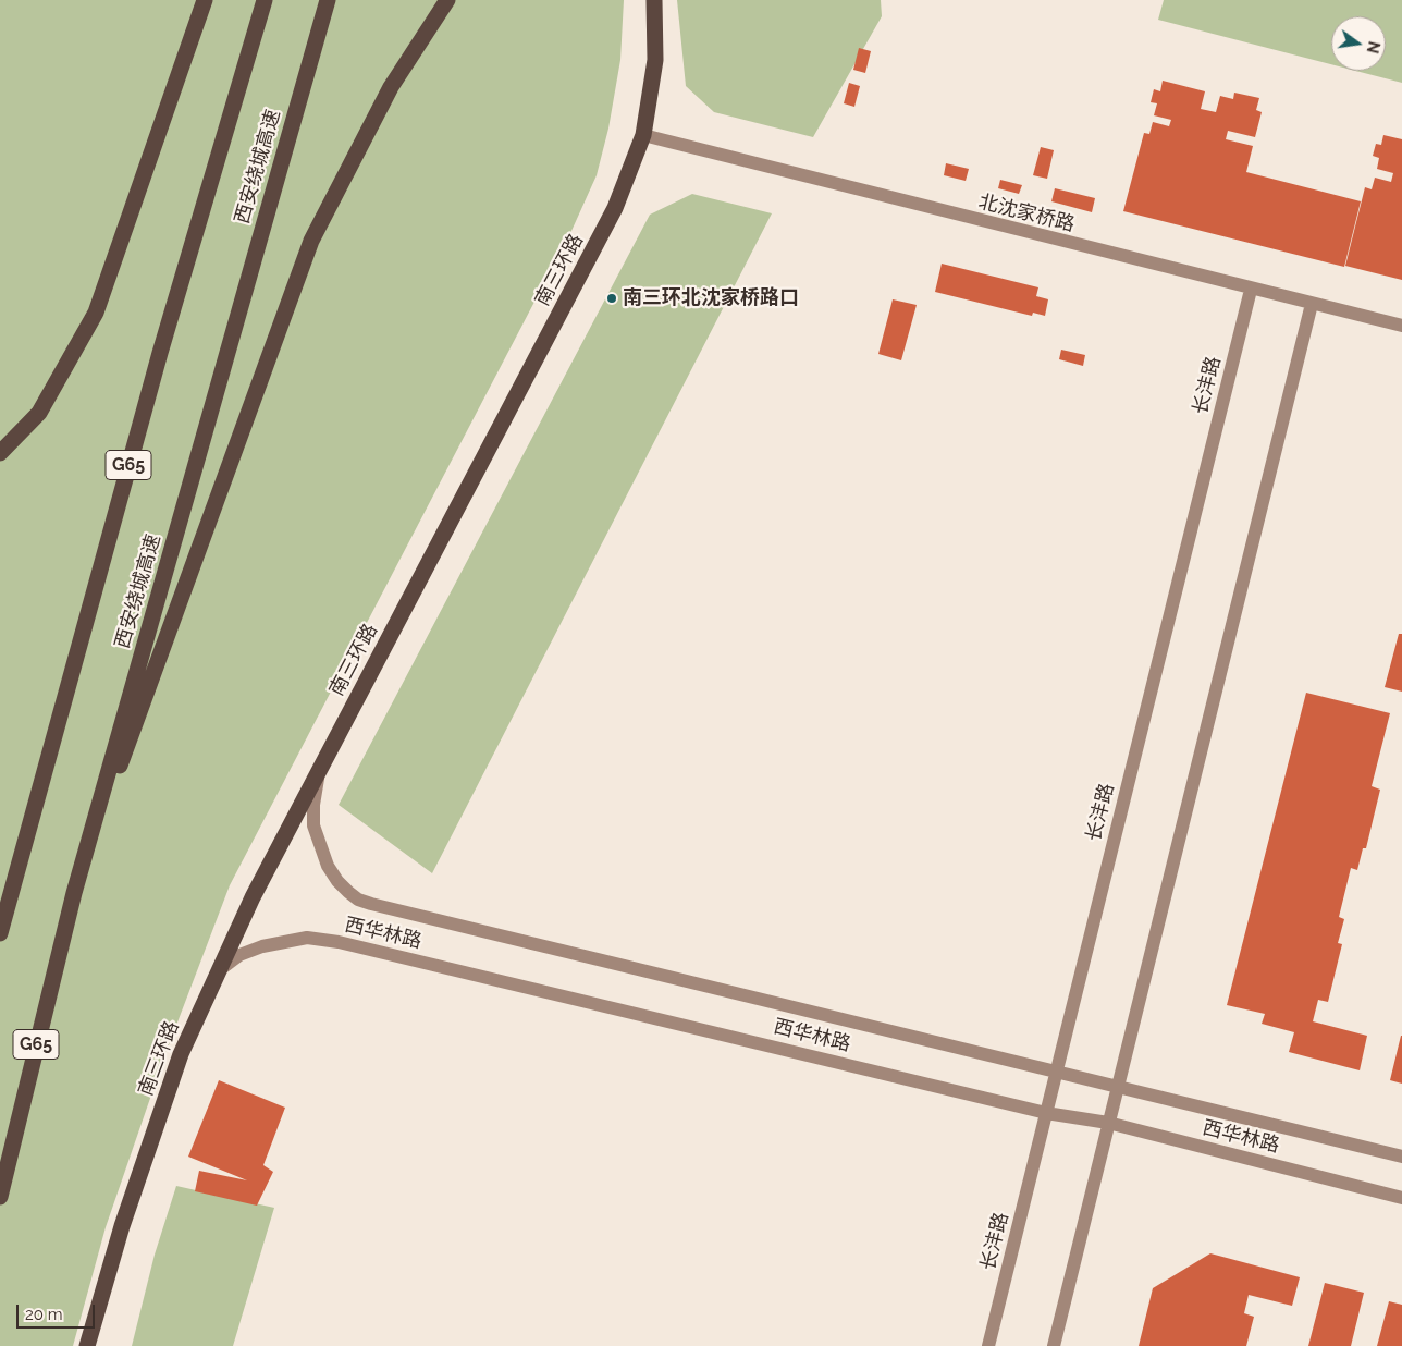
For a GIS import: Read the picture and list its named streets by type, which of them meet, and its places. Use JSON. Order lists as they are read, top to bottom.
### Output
{
  "streets": {
    "highway": ["西安绕城高速", "南三环路", "G65"],
    "street": ["北沈家桥路", "长沣路", "西华林路"]
  },
  "crossings": [
    ["北沈家桥路", "南三环路"],
    ["北沈家桥路", "长沣路"],
    ["南三环路", "西华林路"],
    ["长沣路", "西华林路"]
  ],
  "places": ["南三环北沈家桥路口"],
  "scale_bar": "20 m",
  "north": "right"
}
